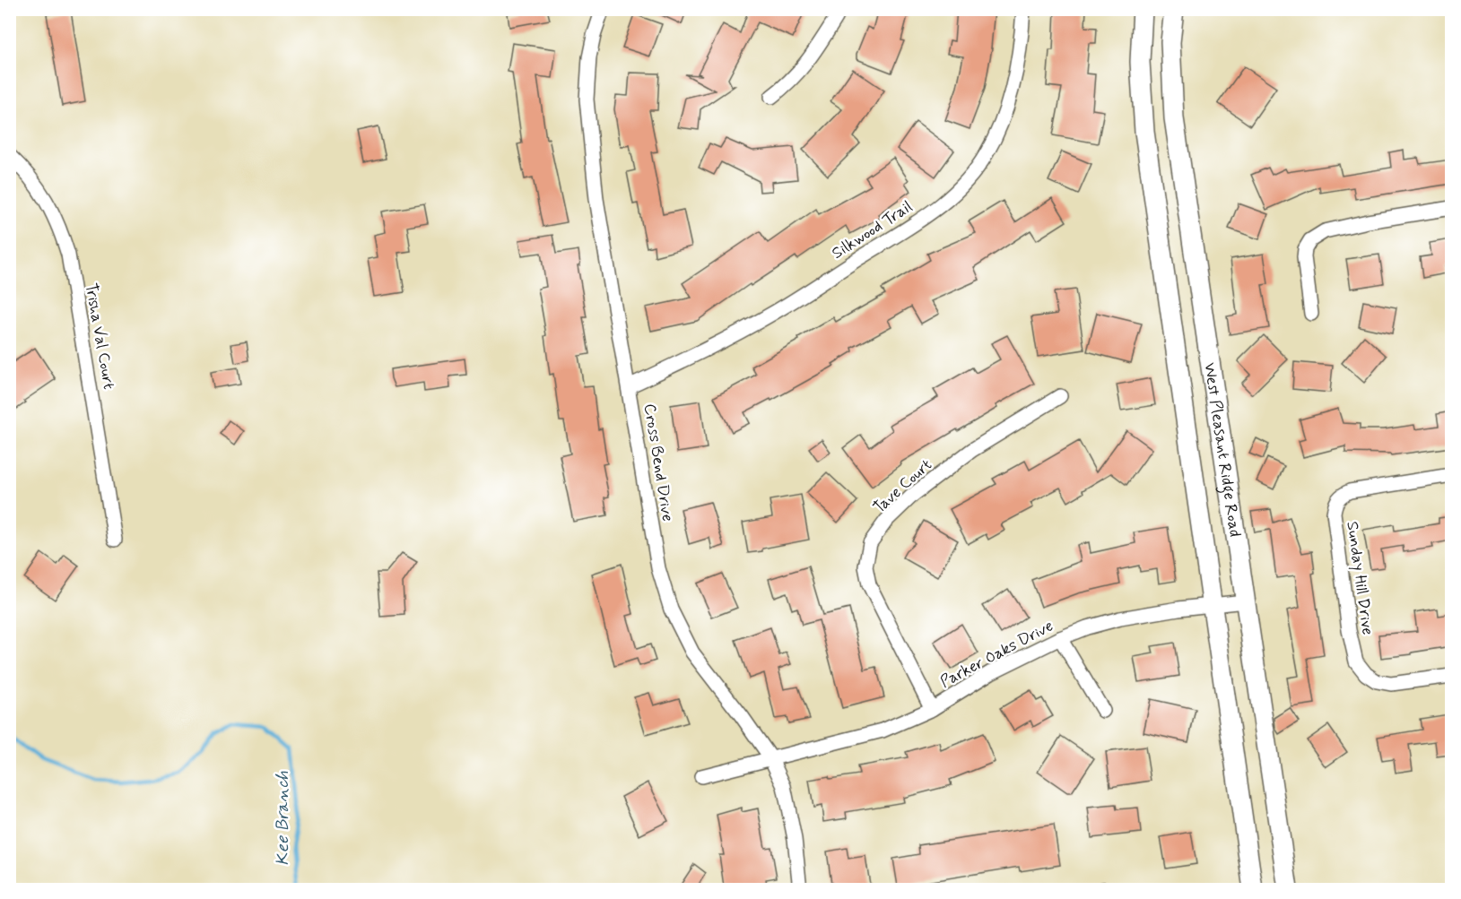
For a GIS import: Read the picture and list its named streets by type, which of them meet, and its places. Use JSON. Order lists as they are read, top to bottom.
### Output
{
  "streets": {
    "main road": ["West Pleasant Ridge Road"],
    "street": [
      "Silkwood Trail",
      "Trisha Val Court",
      "Cross Bend Drive",
      "Tave Court",
      "Sunday Hill Drive",
      "Parker Oaks Drive"
    ]
  },
  "crossings": [
    ["Silkwood Trail", "Cross Bend Drive"],
    ["West Pleasant Ridge Road", "Parker Oaks Drive"],
    ["Cross Bend Drive", "Parker Oaks Drive"],
    ["Tave Court", "Parker Oaks Drive"]
  ],
  "water": ["Kee Branch"]
}
